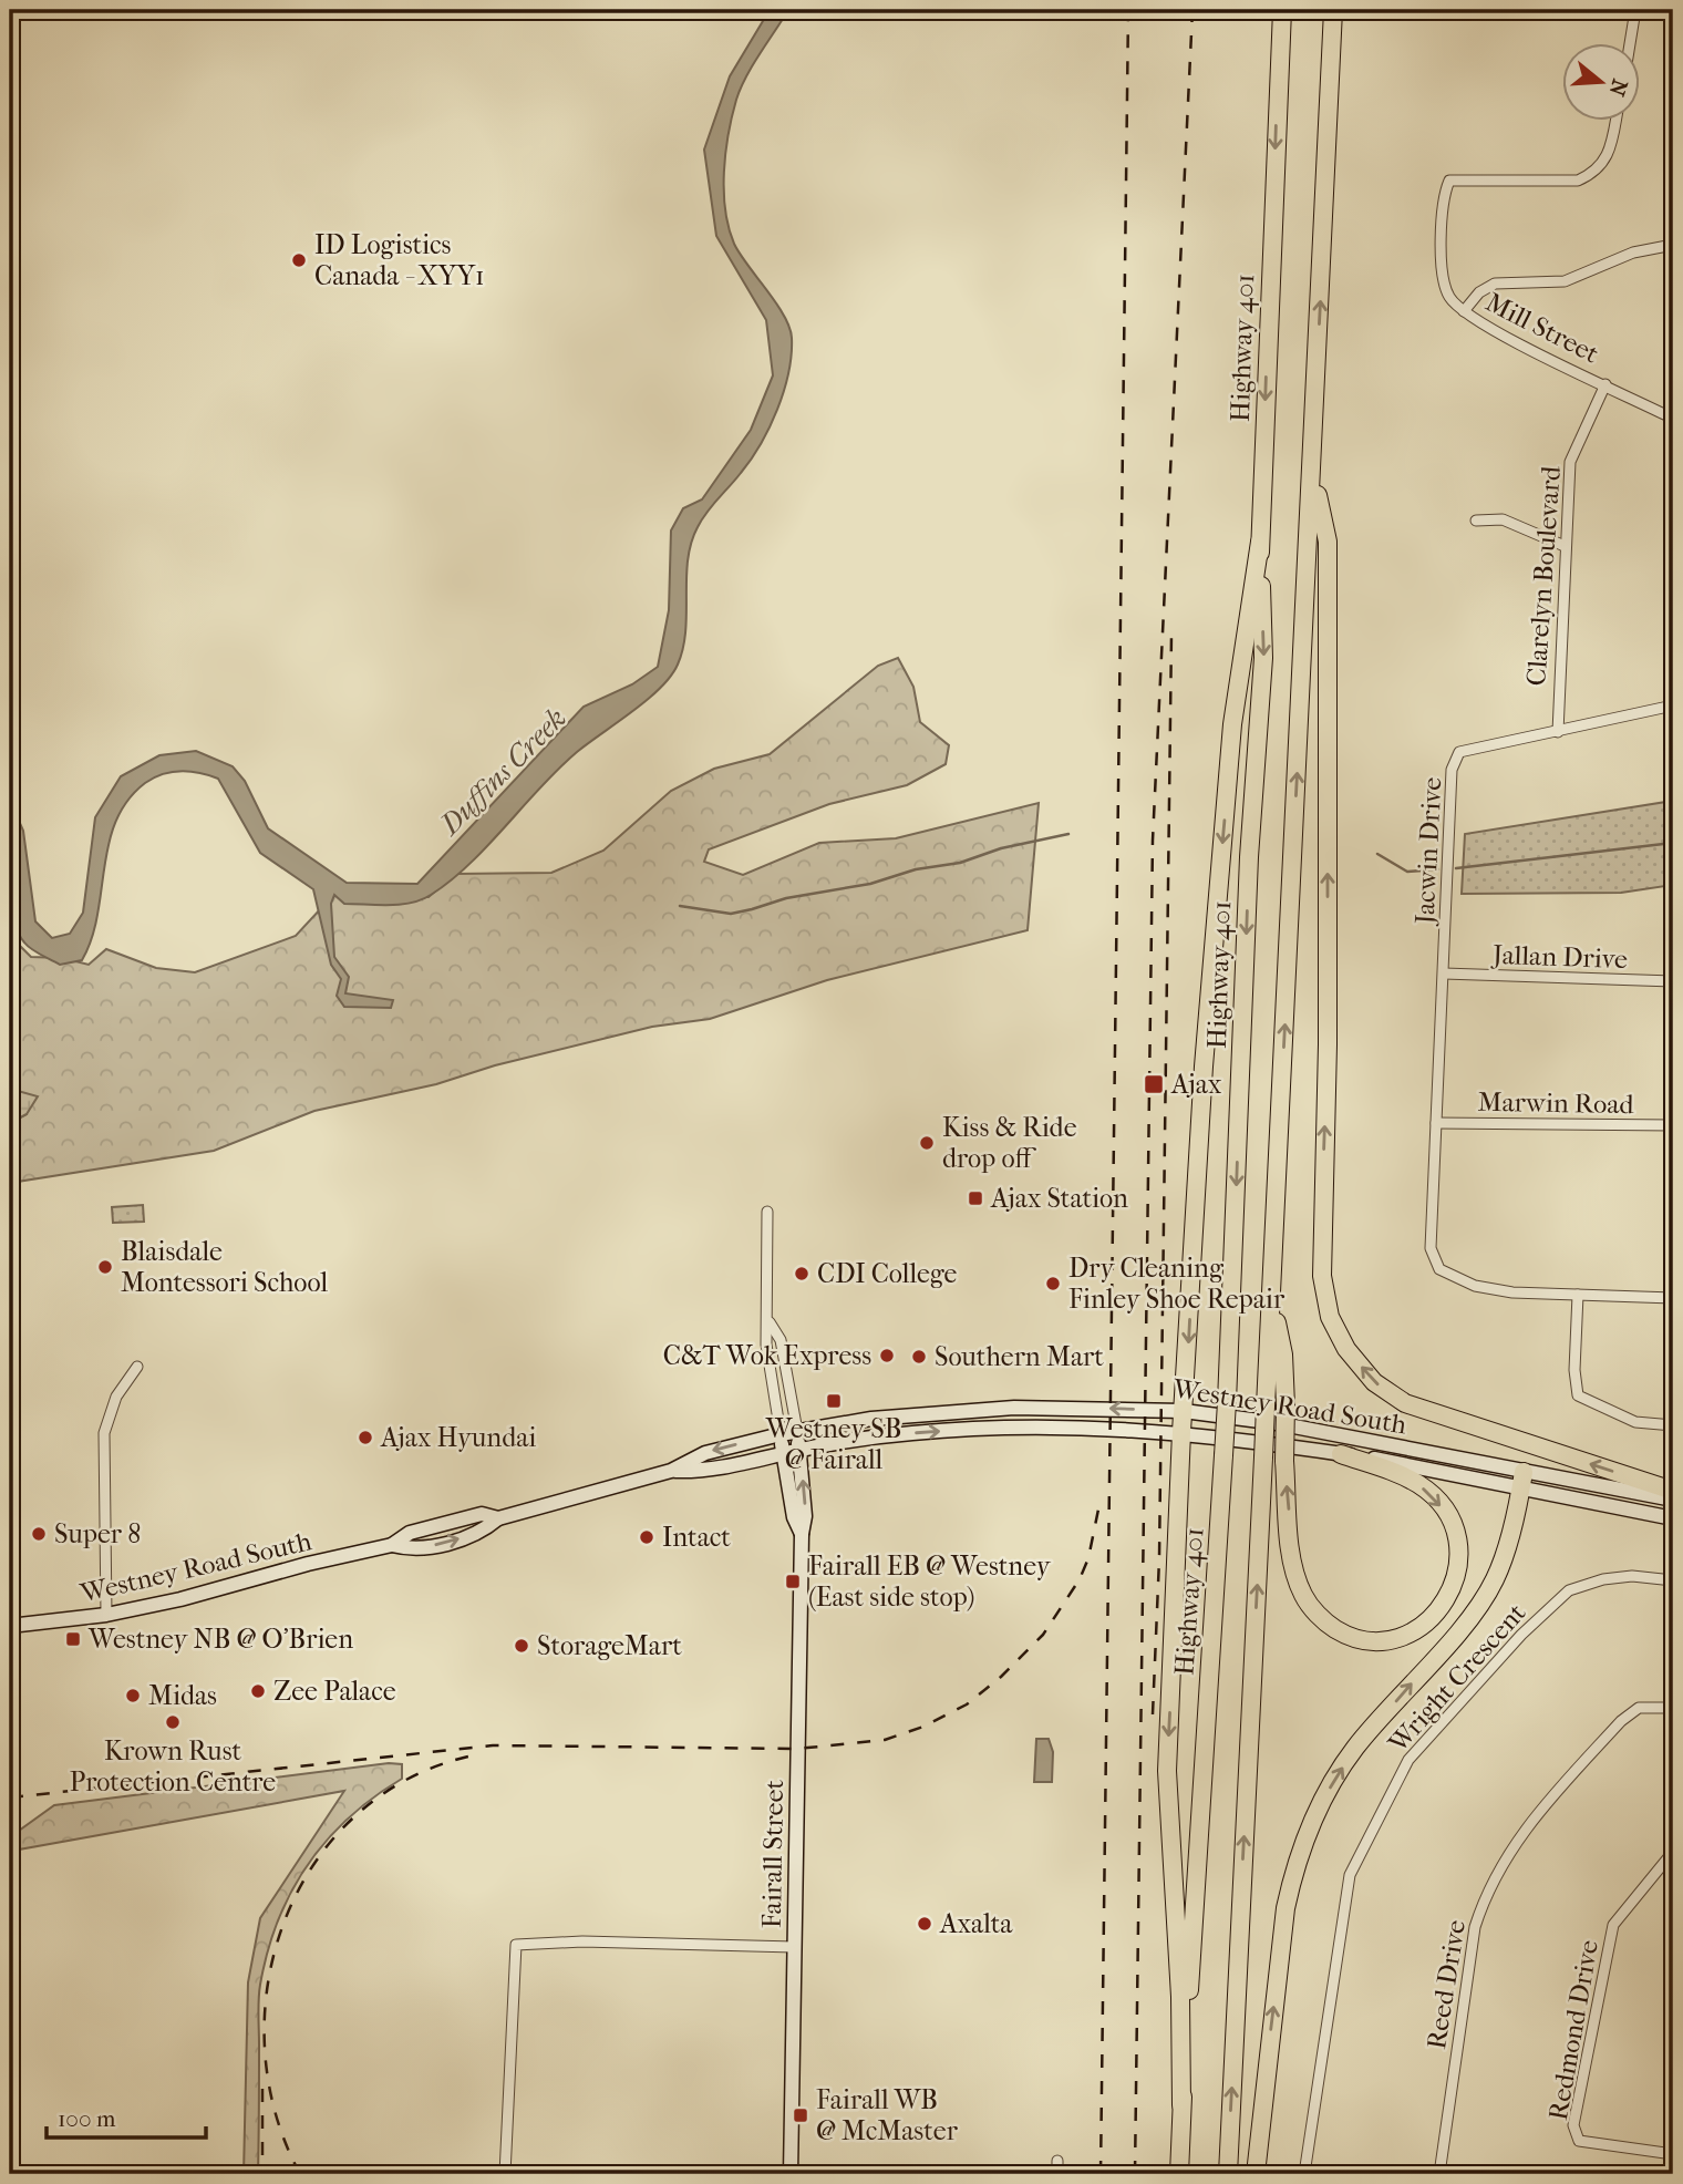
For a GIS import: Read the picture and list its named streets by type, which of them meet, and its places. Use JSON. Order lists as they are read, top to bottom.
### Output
{
  "streets": {
    "highway": ["Highway 401"],
    "main road": ["Westney Road South", "Fairall Street"],
    "street": [
      "Mill Street",
      "Clarelyn Boulevard",
      "Jacwin Drive",
      "Jallan Drive",
      "Marwin Road",
      "Wright Crescent",
      "Reed Drive",
      "Redmond Drive"
    ]
  },
  "crossings": [
    ["Mill Street", "Clarelyn Boulevard"],
    ["Clarelyn Boulevard", "Jacwin Drive"],
    ["Jacwin Drive", "Jallan Drive"],
    ["Jacwin Drive", "Marwin Road"],
    ["Westney Road South", "Fairall Street"]
  ],
  "water": ["Duffins Creek"],
  "places": {
    "other": [
      "ID Logistics Canada - XYY1",
      "Kiss & Ride drop off",
      "Blaisdale Montessori School",
      "CDI College",
      "Dry Cleaning Finley Shoe Repair",
      "C&T Wok Express",
      "Southern Mart",
      "Ajax Hyundai",
      "Super 8",
      "Intact",
      "StorageMart",
      "Zee Palace",
      "Midas",
      "Krown Rust Protection Centre",
      "Axalta"
    ],
    "transit": [
      "Ajax",
      "Ajax Station",
      "Westney SB @ Fairall",
      "Fairall EB @ Westney (East side stop)",
      "Westney NB @ O'Brien",
      "Fairall WB @ McMaster"
    ]
  },
  "scale_bar": "100 m",
  "north": "right"
}
